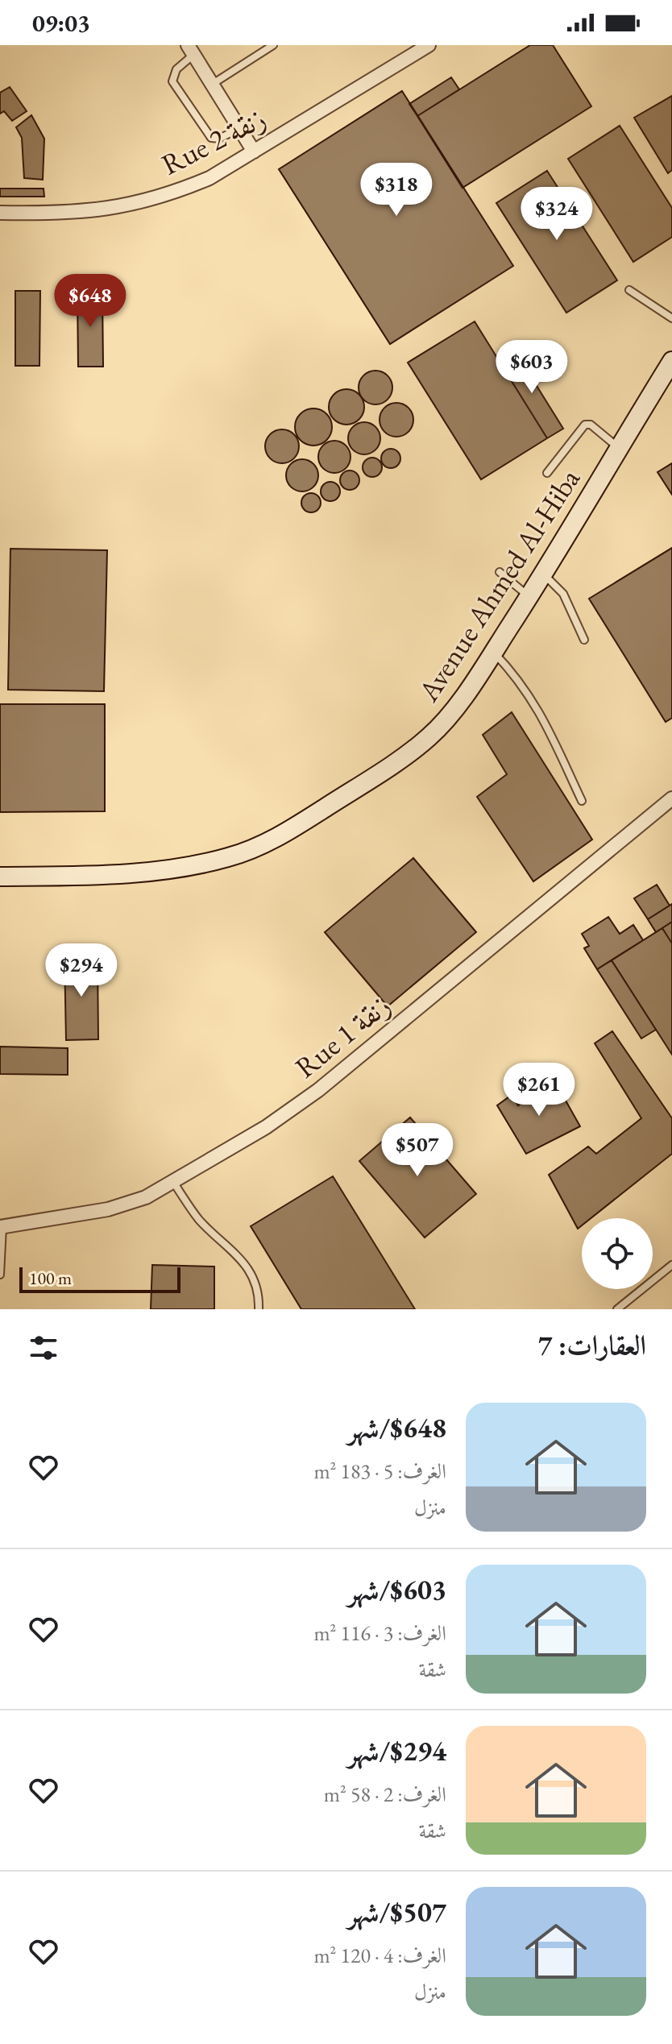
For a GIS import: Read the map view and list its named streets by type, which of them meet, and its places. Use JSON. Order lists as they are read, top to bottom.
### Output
{
  "streets": {
    "street": ["Rue 2 زنقة", "Avenue Ahmed Al-Hiba", "Rue 1 زنقة"]
  },
  "scale_bar": "100 m",
  "page": {
    "status": "09:03",
    "price": [
      "$318",
      "$324",
      "$648",
      "$603",
      "$294",
      "$261",
      "$507"
    ],
    "scale": "100 m",
    "heading": "العقارات: 7",
    "list": [
      {
        "name": "$648/شهر",
        "note": "الغرف: 5 · 183 m² · منزل"
      },
      {
        "name": "$603/شهر",
        "note": "الغرف: 3 · 116 m² · شقة"
      },
      {
        "name": "$294/شهر",
        "note": "الغرف: 2 · 58 m² · شقة"
      },
      {
        "name": "$507/شهر",
        "note": "الغرف: 4 · 120 m² · منزل"
      }
    ]
  }
}
